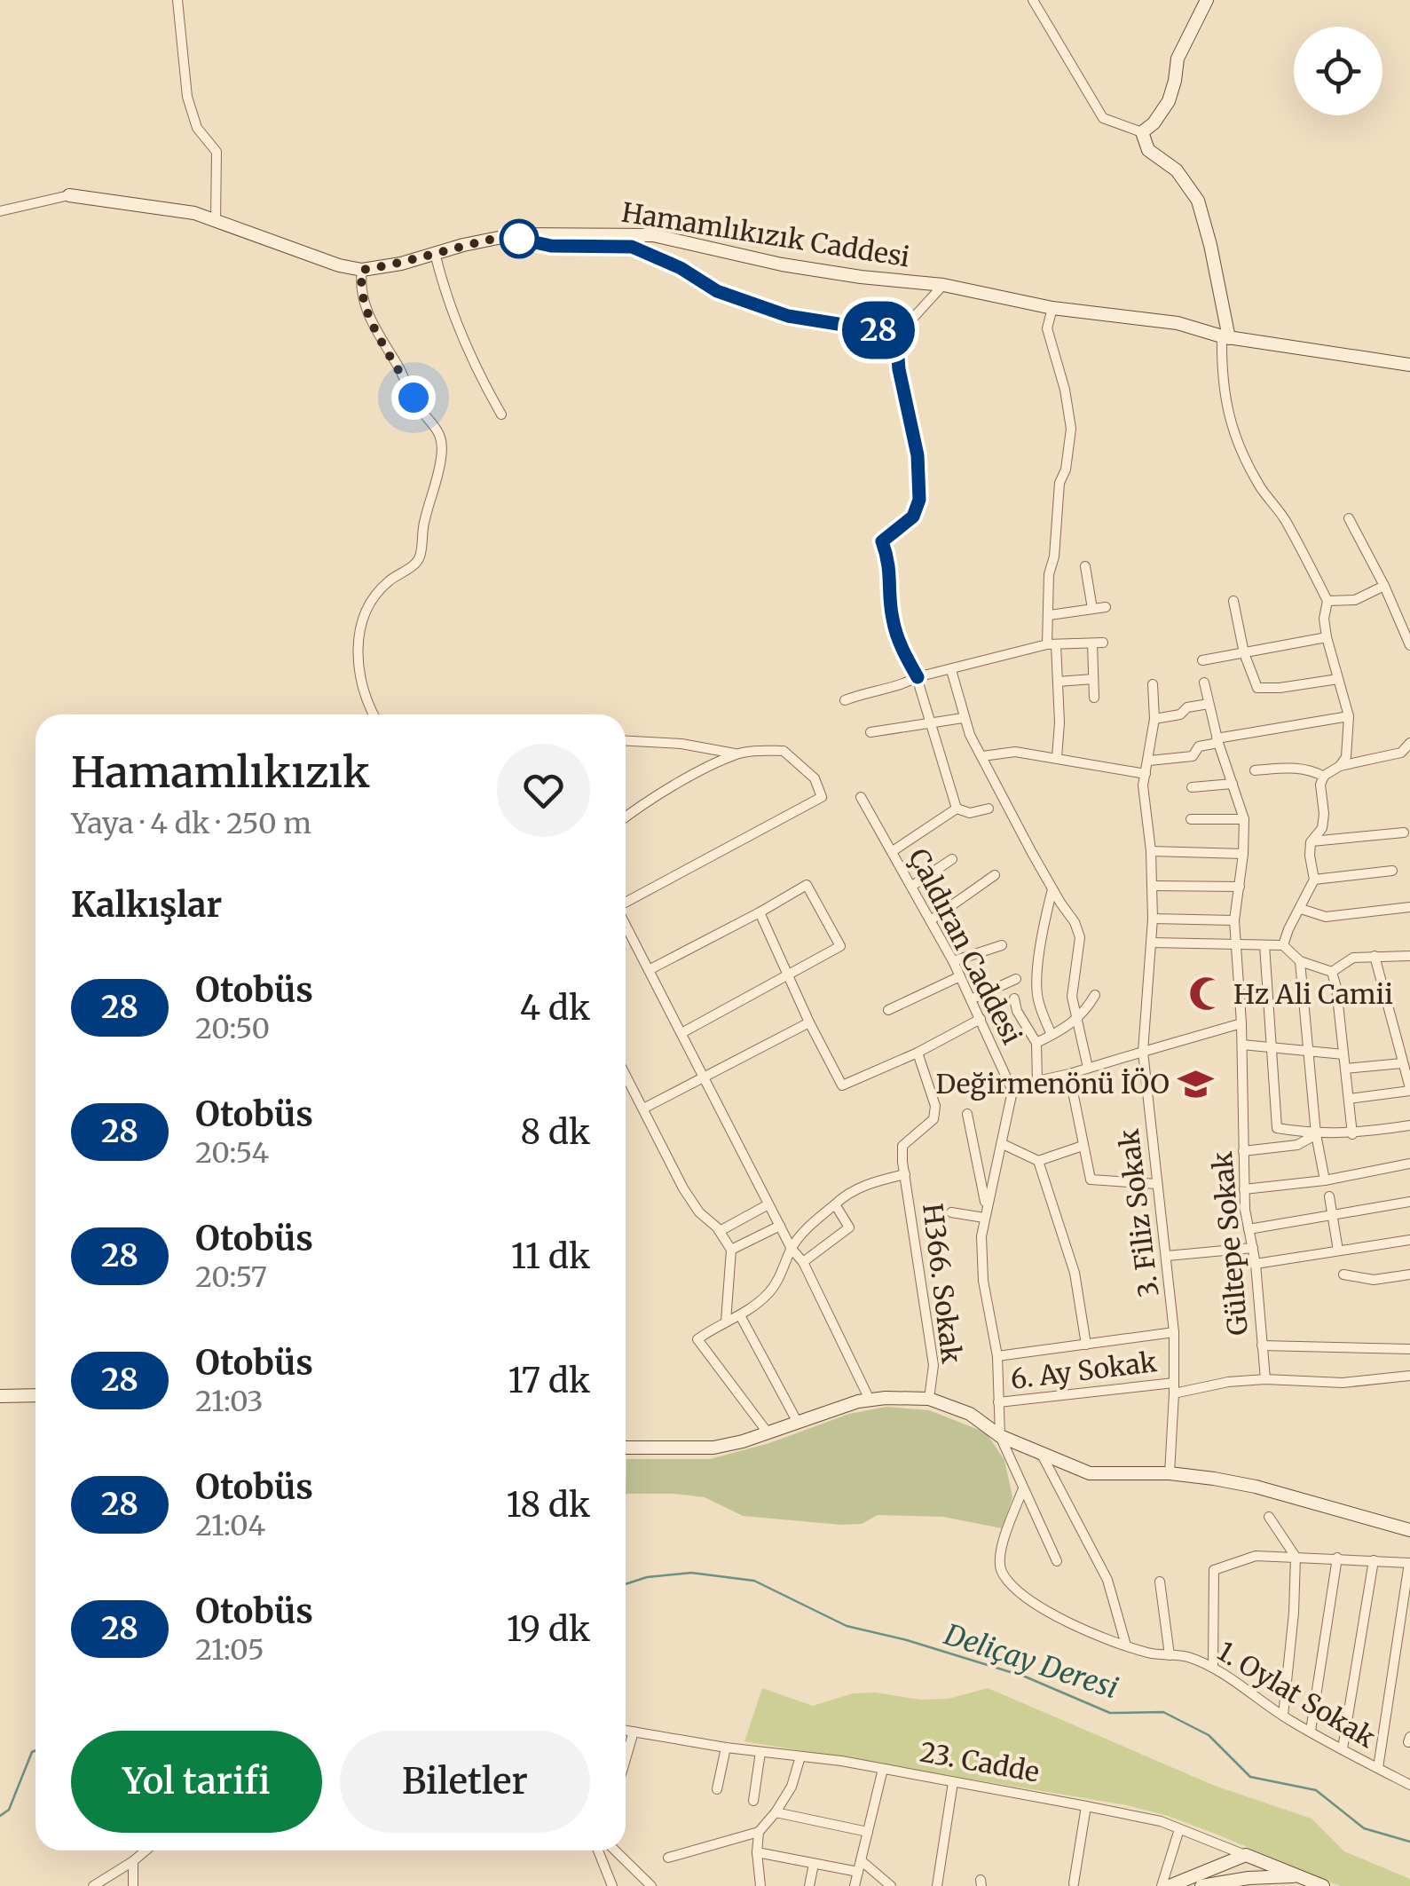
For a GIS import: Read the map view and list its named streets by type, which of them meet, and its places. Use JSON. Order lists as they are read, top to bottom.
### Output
{
  "streets": {
    "street": [
      "Hamamlıkızık Caddesi",
      "Çaldıran Caddesi",
      "3. Filiz Sokak",
      "Gültepe Sokak",
      "H366. Sokak",
      "6. Ay Sokak",
      "1. Oylat Sokak",
      "23. Cadde"
    ]
  },
  "crossings": [
    ["3. Filiz Sokak", "6. Ay Sokak"],
    ["Gültepe Sokak", "6. Ay Sokak"]
  ],
  "water": ["Deliçay Deresi"],
  "places": {
    "mosque": ["Hz Ali Camii"],
    "school or university": ["Değirmenönü İÖO"]
  },
  "lines": ["bus line 28"],
  "page": {
    "on_map": "28",
    "heading": [
      ["Hamamlıkızık", "Yaya · 4 dk · 250 m"],
      "Kalkışlar"
    ],
    "list": [
      {
        "mark": "28",
        "name": "Otobüs",
        "note": "20:50",
        "value": "4 dk"
      },
      {
        "mark": "28",
        "name": "Otobüs",
        "note": "20:54",
        "value": "8 dk"
      },
      {
        "mark": "28",
        "name": "Otobüs",
        "note": "20:57",
        "value": "11 dk"
      },
      {
        "mark": "28",
        "name": "Otobüs",
        "note": "21:03",
        "value": "17 dk"
      },
      {
        "mark": "28",
        "name": "Otobüs",
        "note": "21:04",
        "value": "18 dk"
      },
      {
        "mark": "28",
        "name": "Otobüs",
        "note": "21:05",
        "value": "19 dk"
      }
    ],
    "buttons": ["Yol tarifi", "Biletler"]
  }
}
